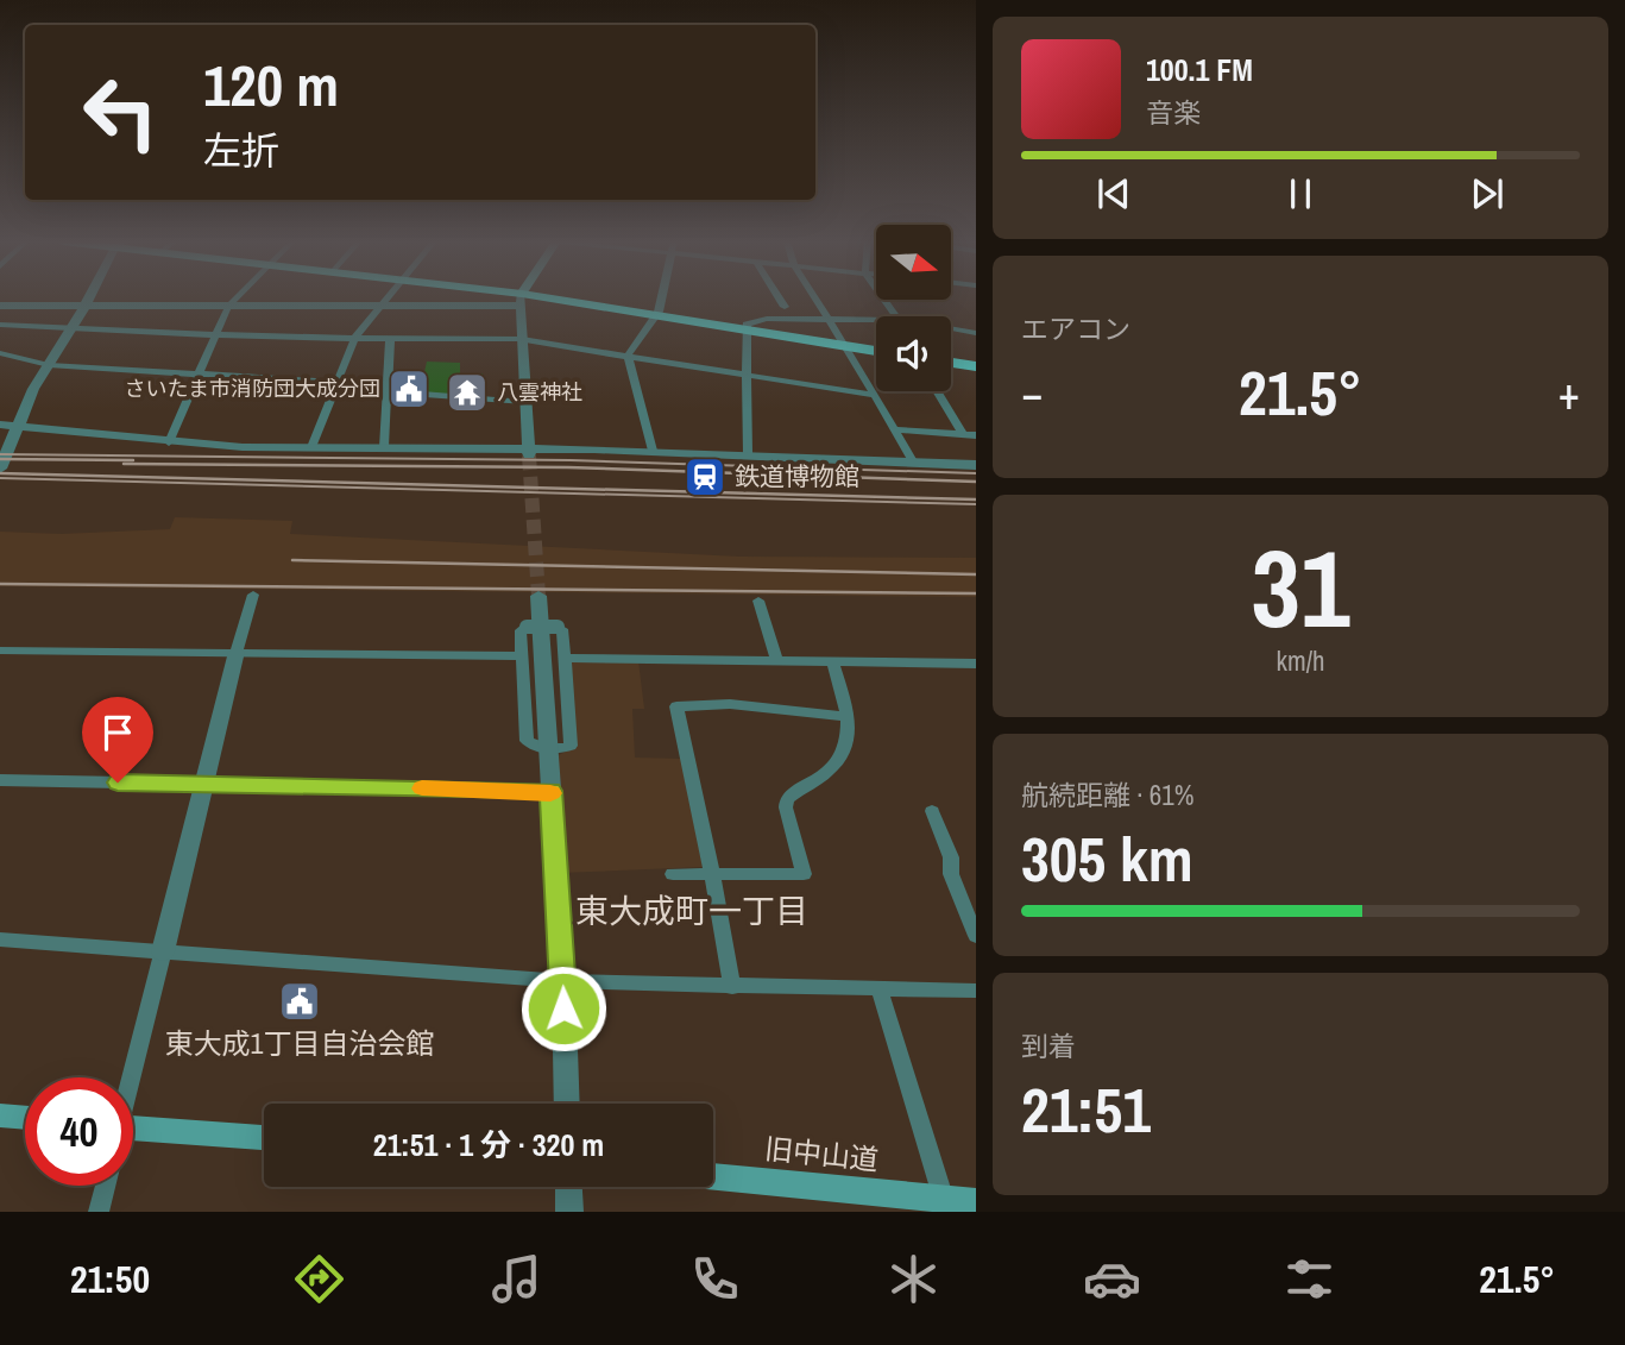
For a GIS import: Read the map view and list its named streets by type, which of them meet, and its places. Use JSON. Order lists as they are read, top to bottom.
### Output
{
  "streets": {
    "main road": ["旧中山道"]
  },
  "districts": ["東大成町一丁目"],
  "places": {
    "public building": ["さいたま市消防団大成分団", "東大成1丁目自治会館"],
    "temple": ["八雲神社"],
    "station": ["鉄道博物館"]
  },
  "north": "right",
  "page": {
    "turn": ["120 m", "左折"],
    "song": ["100.1 FM", "音楽"],
    "tile": [
      "エアコン",
      ["31", "km/h"],
      ["航続距離 · 61%", "305 km"],
      ["到着", "21:51"]
    ],
    "heat": ["−", "21.5°", "+"],
    "limit": "40",
    "trip": "21:51 · 1 分 · 320 m",
    "tabs": ["21:50", "21.5°"]
  }
}
